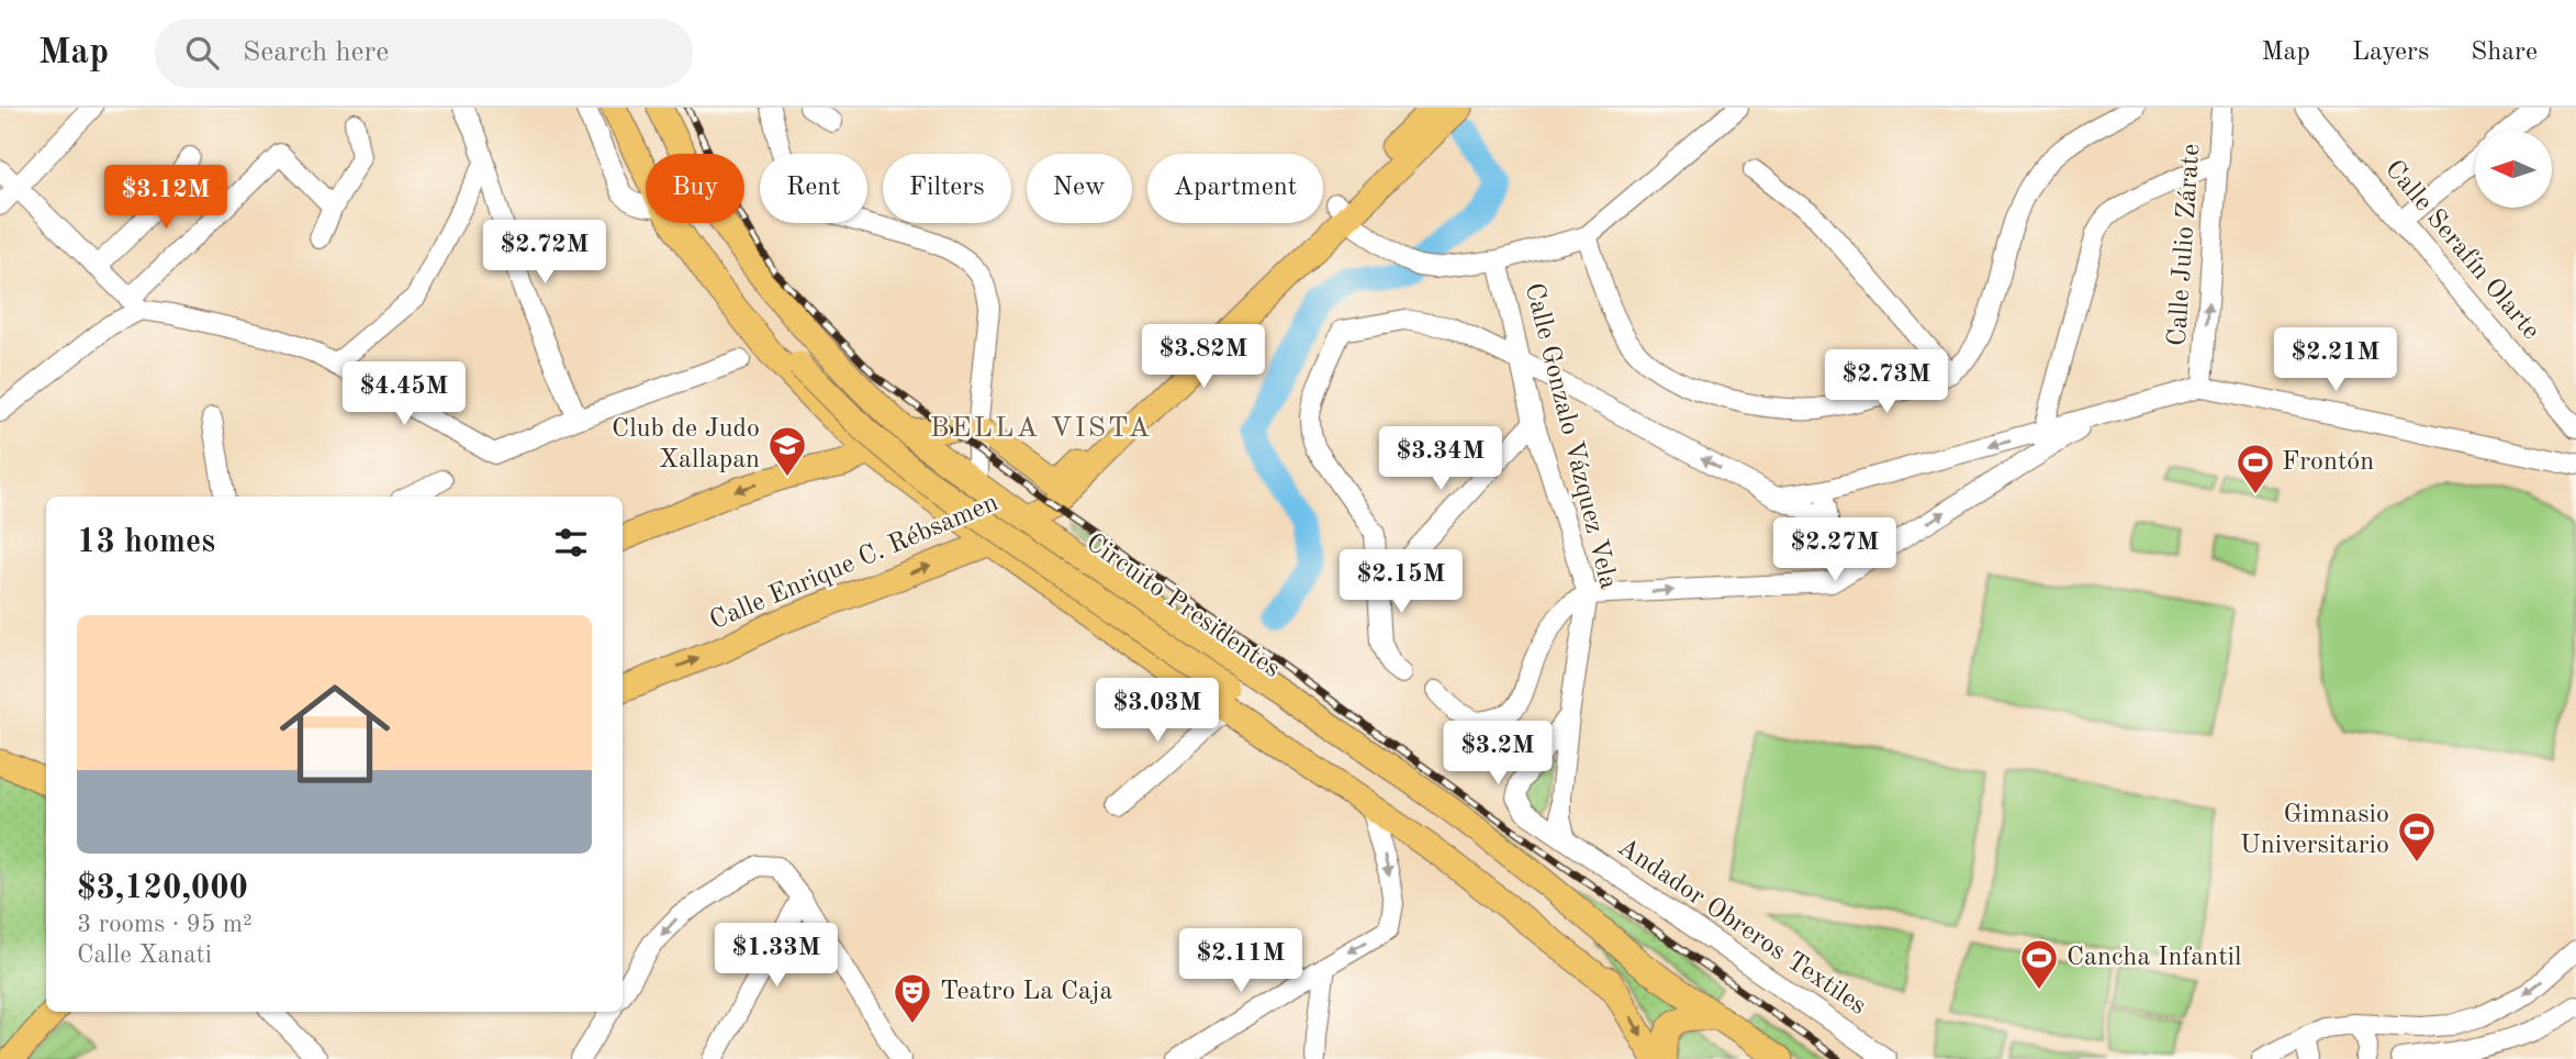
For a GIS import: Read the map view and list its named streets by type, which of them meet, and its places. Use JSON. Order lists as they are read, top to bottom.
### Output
{
  "streets": {
    "main road": ["Calle Enrique C. Rébsamen", "Circuito Presidentes"],
    "street": [
      "Calle Julio Zárate",
      "Calle Serafín Olarte",
      "Calle Gonzalo Vázquez Vela",
      "Andador Obreros Textiles"
    ]
  },
  "crossings": [
    ["Calle Gonzalo Vázquez Vela", "Andador Obreros Textiles"]
  ],
  "one_way": ["Calle Julio Zárate"],
  "districts": ["BELLA VISTA"],
  "places": {
    "school or university": ["Club de Judo Xallapan"],
    "sports": ["Frontón", "Gimnasio Universitario", "Cancha Infantil"],
    "theatre": ["Teatro La Caja"]
  },
  "north": "left",
  "page": {
    "header": "Map",
    "search": "Search here",
    "nav": ["Map", "Layers", "Share"],
    "chip": [
      "Buy",
      "Rent",
      "Filters",
      "New",
      "Apartment"
    ],
    "price": [
      "$3.12M",
      "$2.72M",
      "$3.82M",
      "$2.21M",
      "$2.73M",
      "$4.45M",
      "$3.34M",
      "$2.27M",
      "$2.15M",
      "$3.03M",
      "$3.2M",
      "$1.33M",
      "$2.11M"
    ],
    "heading": "13 homes",
    "list": [
      {
        "name": "$3,120,000",
        "note": "3 rooms · 95 m² · Calle Xanati"
      }
    ]
  }
}
